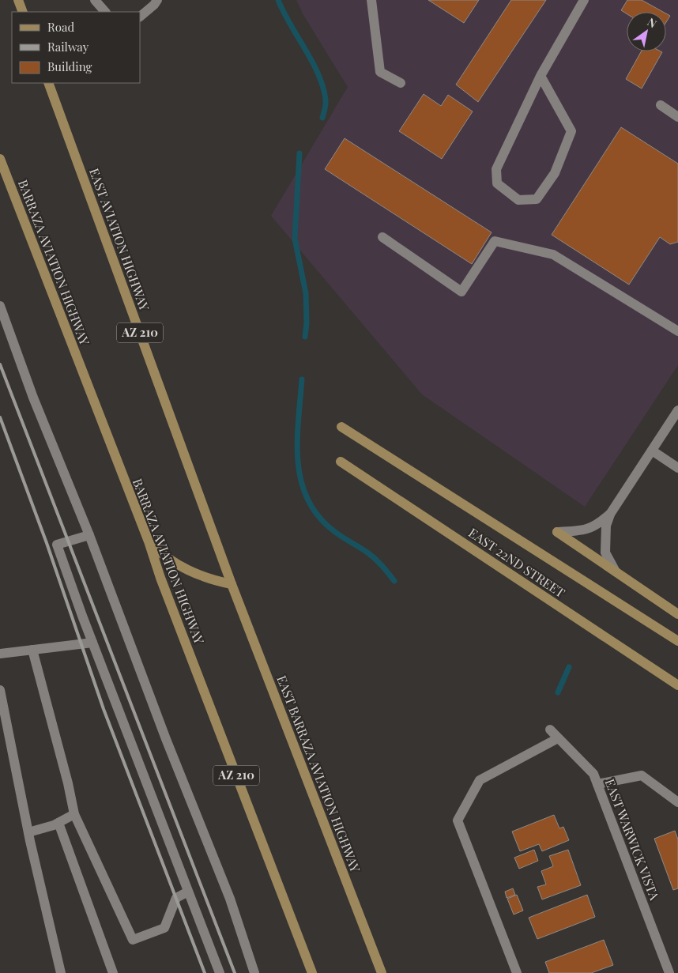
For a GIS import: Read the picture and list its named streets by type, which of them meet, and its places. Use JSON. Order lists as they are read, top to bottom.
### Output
{
  "streets": {
    "main road": [
      "EAST AVIATION HIGHWAY",
      "BARRAZA AVIATION HIGHWAY",
      "AZ 210",
      "EAST 22ND STREET",
      "EAST BARRAZA AVIATION HIGHWAY"
    ],
    "street": ["EAST WARWICK VISTA"]
  },
  "crossings": [
    ["EAST AVIATION HIGHWAY", "EAST BARRAZA AVIATION HIGHWAY"]
  ],
  "legend": ["Road", "Railway", "Building"],
  "north": "top right"
}
